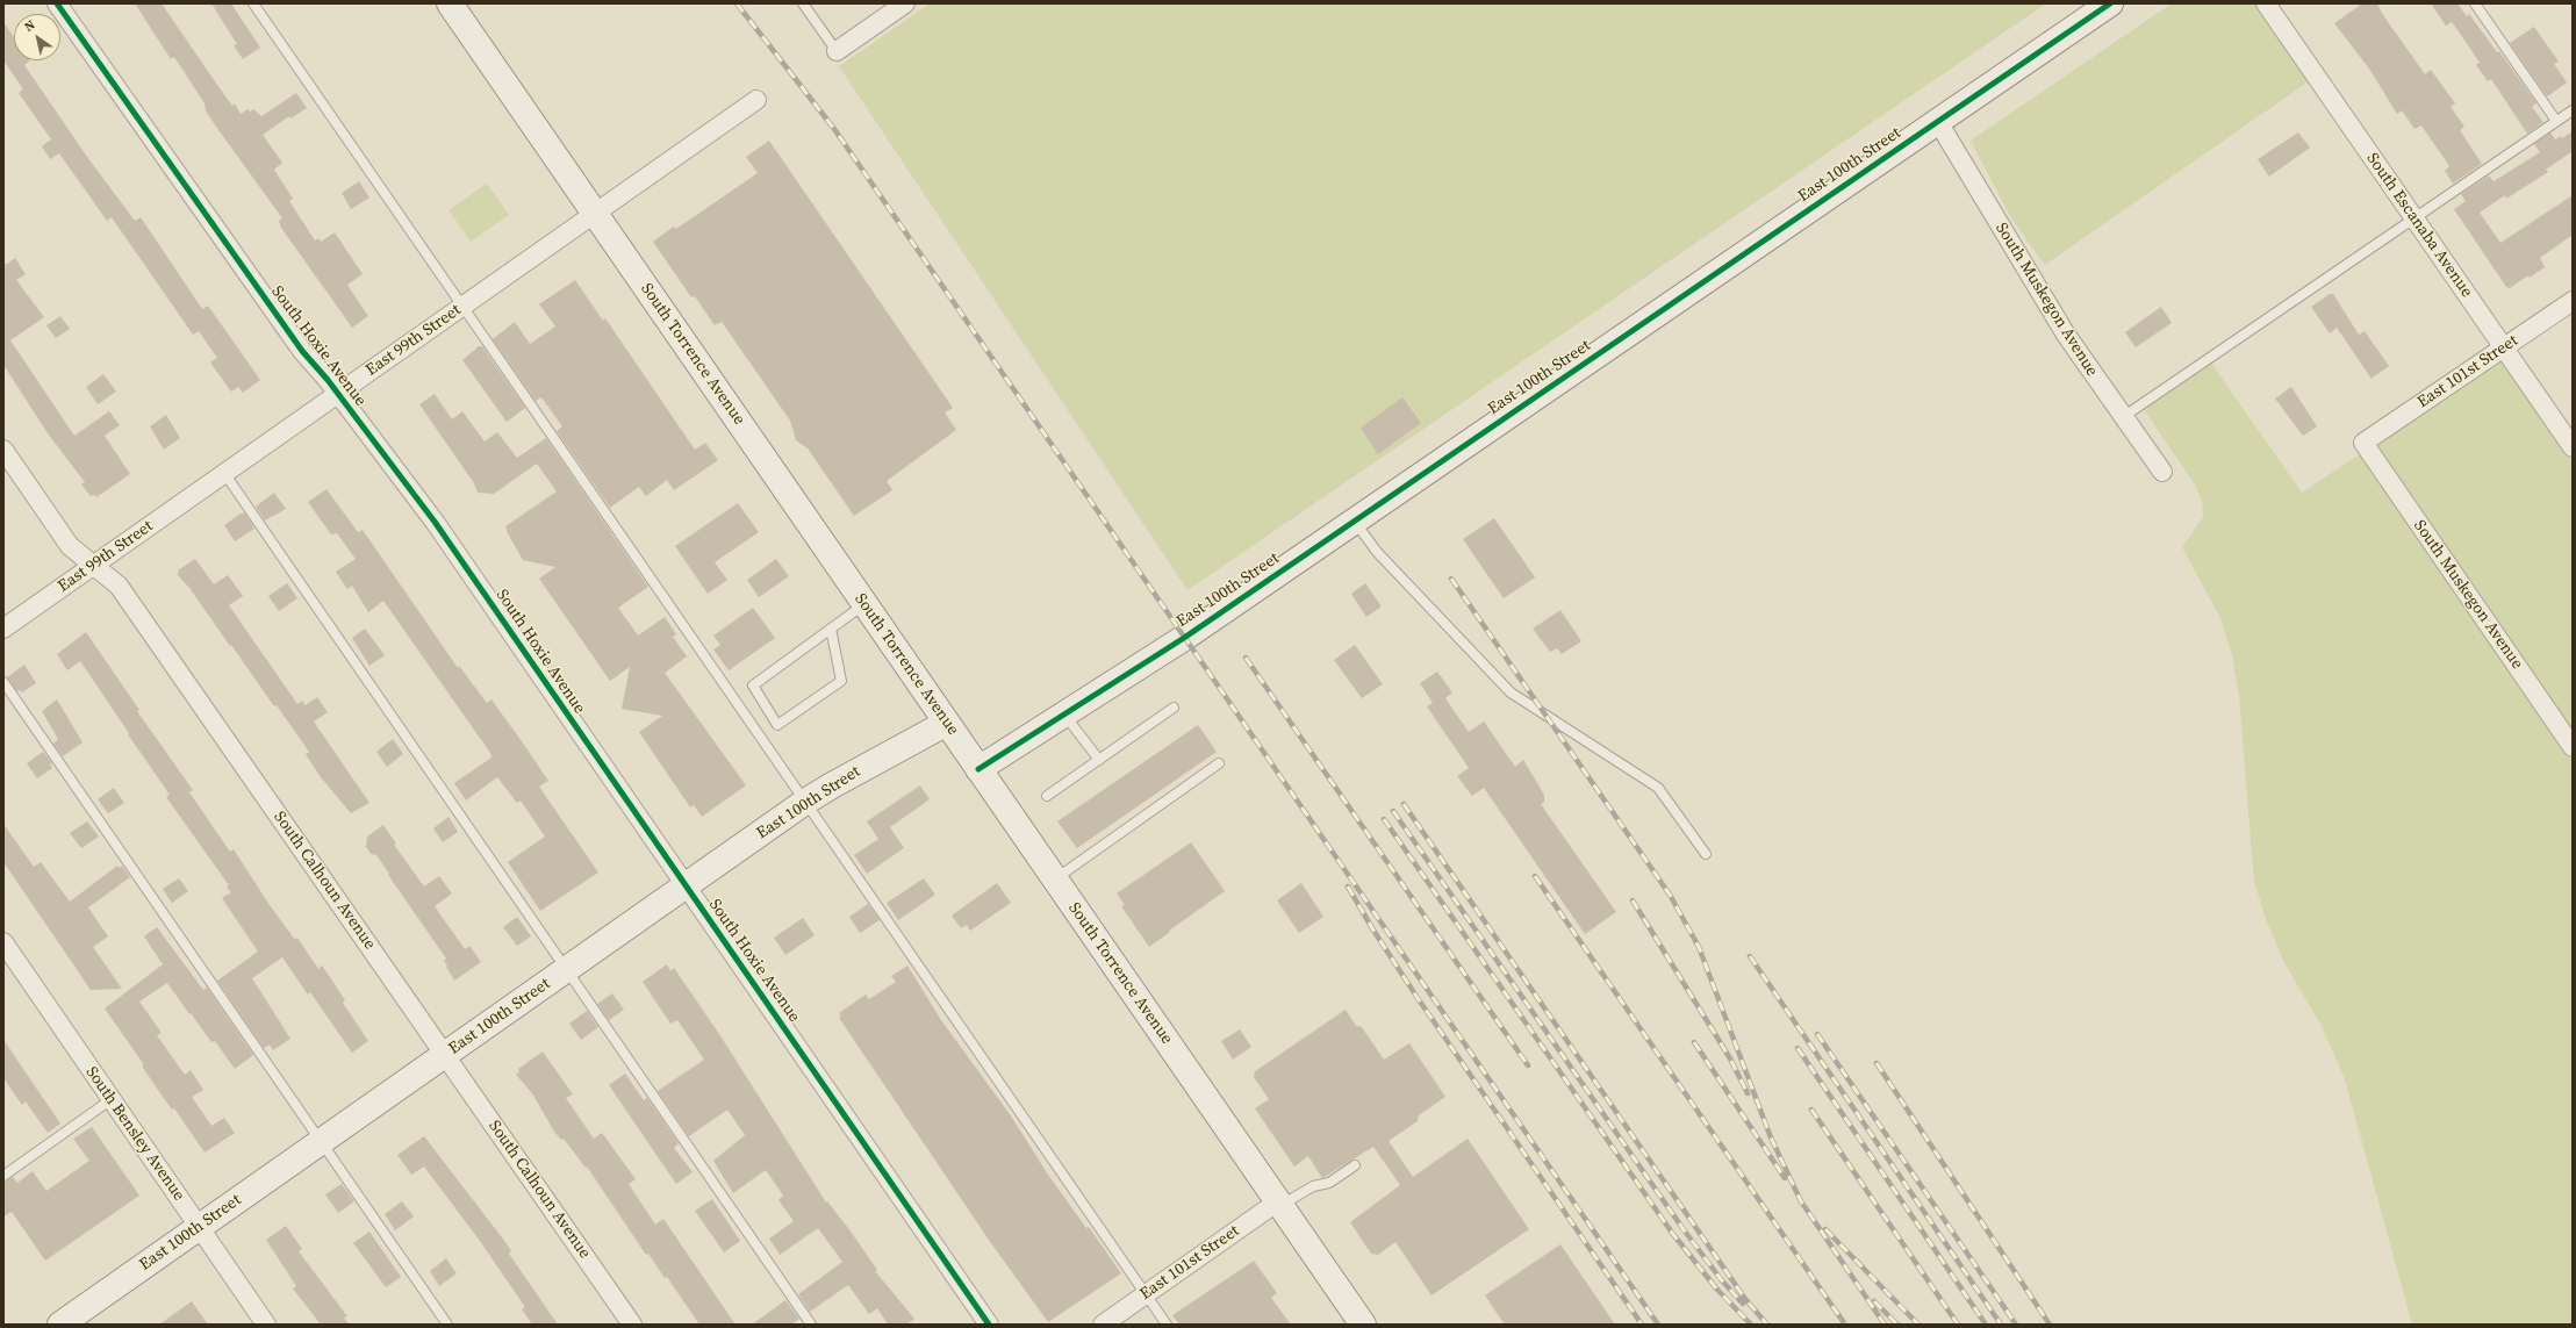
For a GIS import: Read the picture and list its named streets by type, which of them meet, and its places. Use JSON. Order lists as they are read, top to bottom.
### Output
{
  "streets": {
    "main road": ["East 100th Street", "South Torrence Avenue"],
    "street": [
      "South Escanaba Avenue",
      "South Muskegon Avenue",
      "East 99th Street",
      "South Hoxie Avenue",
      "East 101st Street",
      "South Calhoun Avenue",
      "South Bensley Avenue"
    ]
  },
  "crossings": [
    ["East 100th Street", "South Muskegon Avenue"],
    ["East 100th Street", "South Hoxie Avenue"],
    ["East 100th Street", "South Torrence Avenue"],
    ["East 100th Street", "South Calhoun Avenue"],
    ["East 100th Street", "South Bensley Avenue"],
    ["South Escanaba Avenue", "East 101st Street"],
    ["South Muskegon Avenue", "East 101st Street"],
    ["East 99th Street", "South Hoxie Avenue"],
    ["East 99th Street", "South Torrence Avenue"],
    ["East 99th Street", "South Calhoun Avenue"],
    ["South Torrence Avenue", "East 101st Street"]
  ],
  "north": "top left"
}
